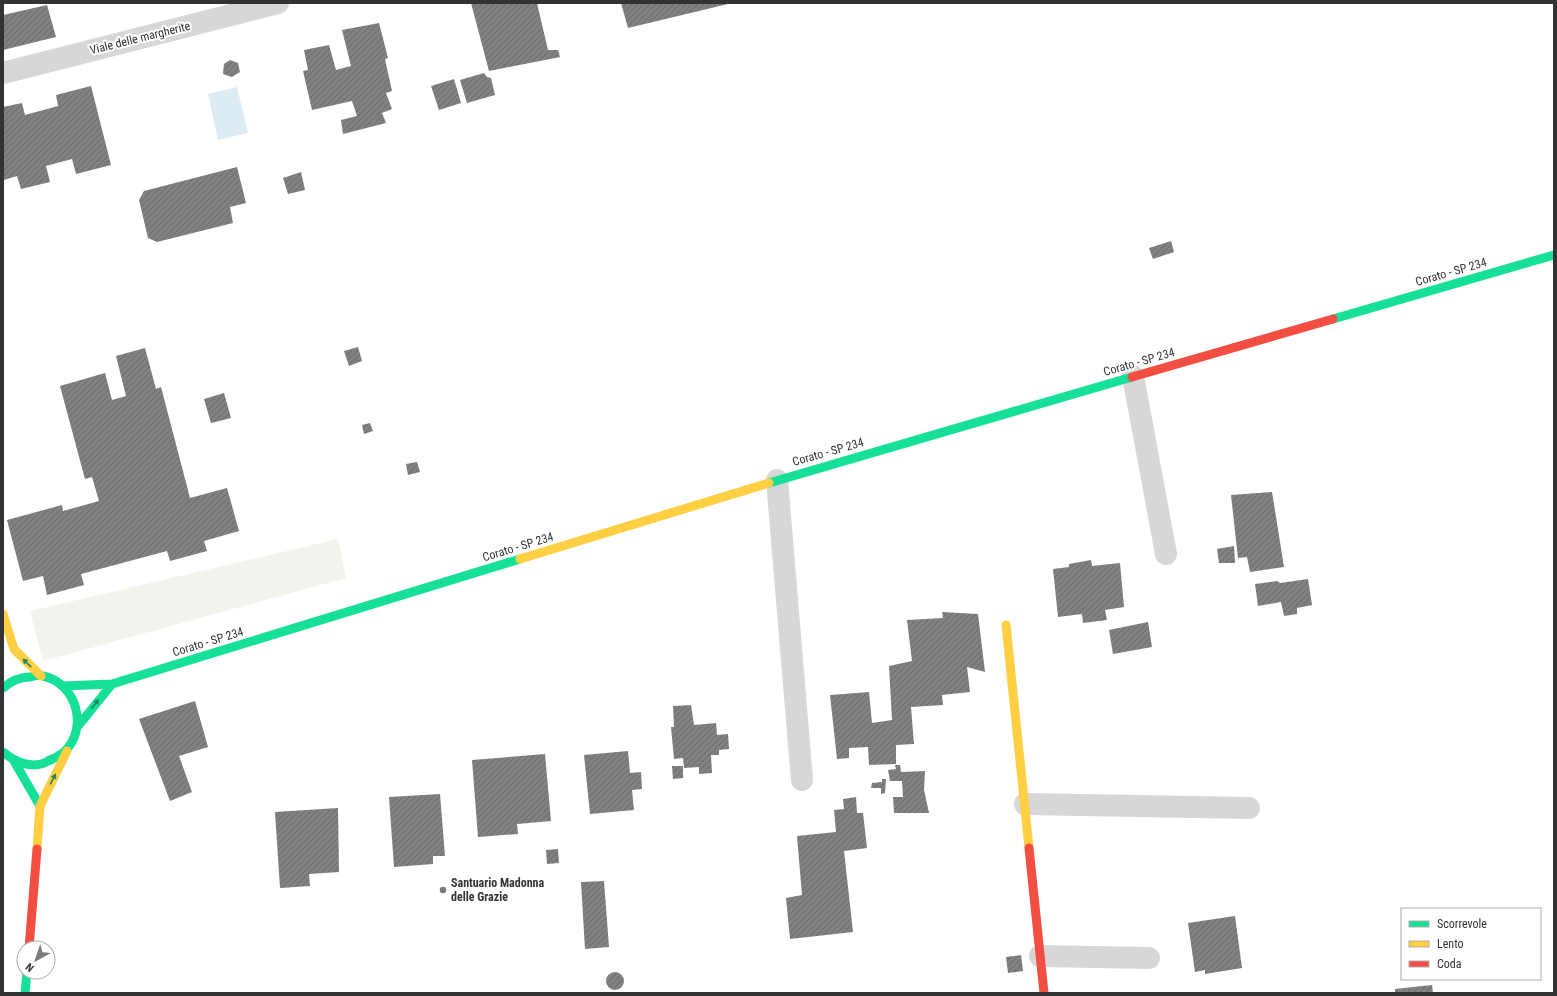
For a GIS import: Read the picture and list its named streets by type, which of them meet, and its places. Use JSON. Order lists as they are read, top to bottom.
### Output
{
  "streets": {
    "main road": ["Corato - SP 234"],
    "street": ["Viale delle margherite"]
  },
  "places": ["Santuario Madonna delle Grazie"],
  "legend": ["Scorrevole", "Lento", "Coda"],
  "north": "bottom left"
}
